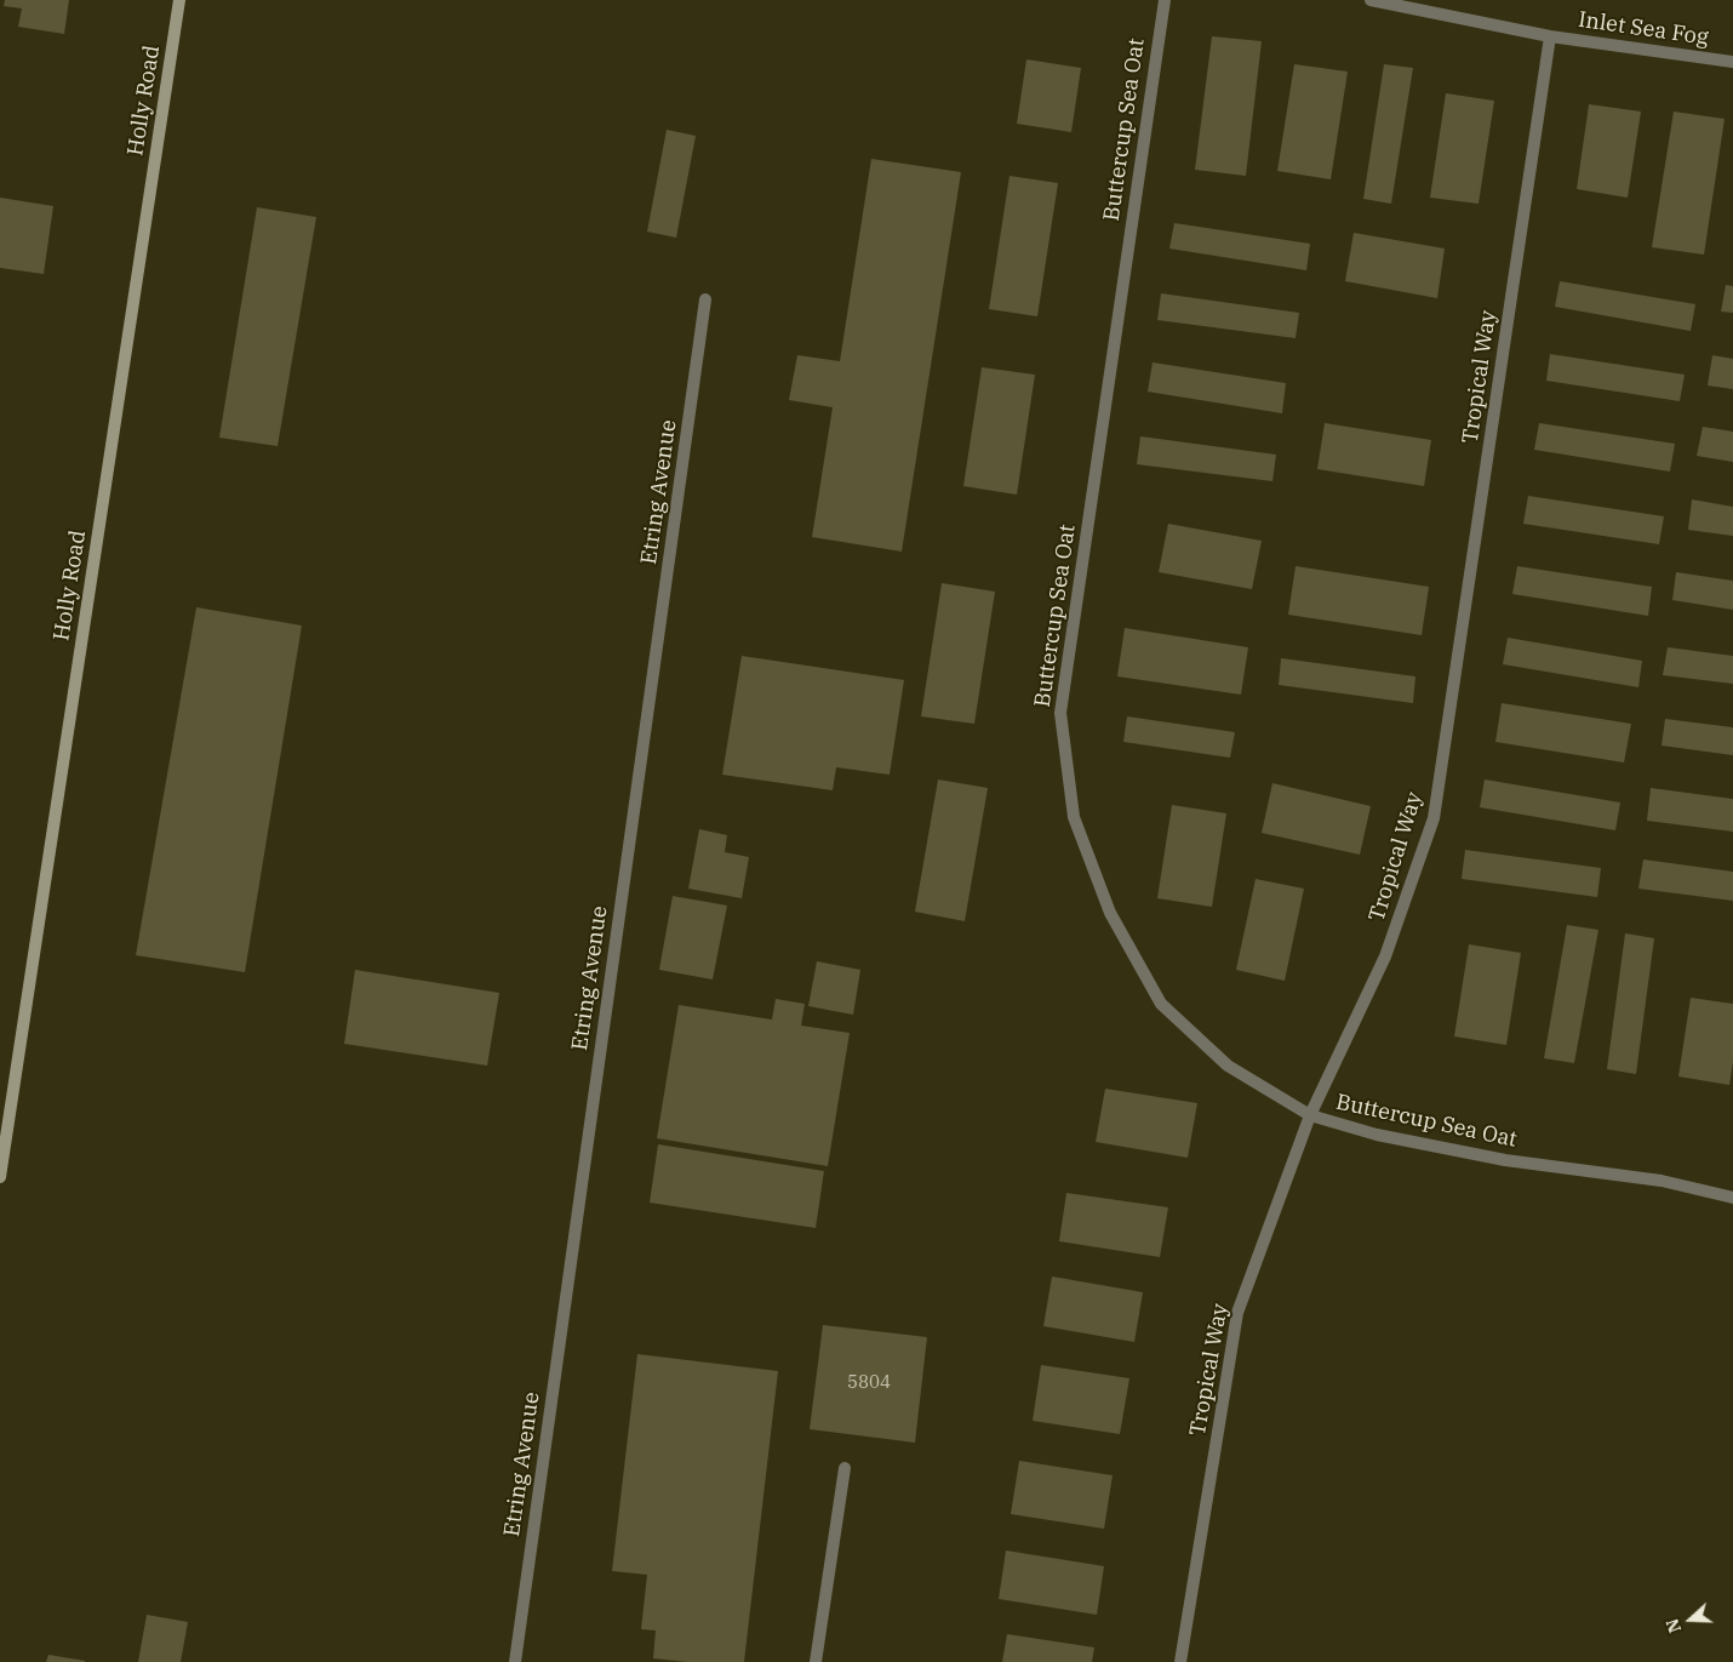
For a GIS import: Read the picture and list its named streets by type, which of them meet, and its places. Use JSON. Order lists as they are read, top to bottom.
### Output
{
  "streets": {
    "main road": ["Holly Road"],
    "street": [
      "Inlet Sea Fog",
      "Buttercup Sea Oat",
      "Tropical Way",
      "Etring Avenue"
    ]
  },
  "crossings": [
    ["Inlet Sea Fog", "Tropical Way"],
    ["Buttercup Sea Oat", "Tropical Way"]
  ],
  "house_numbers": ["5804"],
  "north": "left"
}
